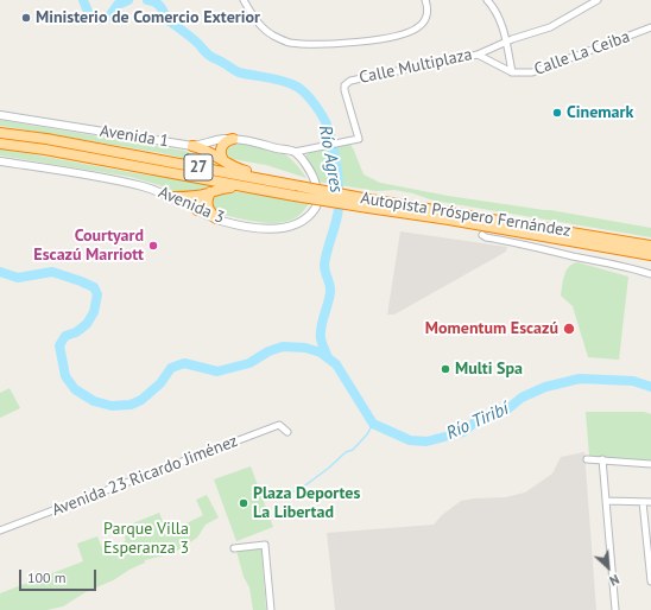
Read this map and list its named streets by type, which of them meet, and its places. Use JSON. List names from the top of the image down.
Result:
{
  "streets": {
    "highway": ["27", "Autopista Próspero Fernández"],
    "street": [
      "Calle La Ceiba",
      "Calle Multiplaza",
      "Avenida 1",
      "Avenida 3",
      "Avenida 23 Ricardo Jiménez"
    ]
  },
  "crossings": [
    ["Calle La Ceiba", "Calle Multiplaza"],
    ["Calle Multiplaza", "Avenida 1"],
    ["Calle Multiplaza", "Avenida 3"],
    ["Avenida 1", "Avenida 3"]
  ],
  "water": ["Río Agres", "Río Tiribí"],
  "parks": ["Parque Villa Esperanza 3"],
  "places": [
    "Ministerio de Comercio Exterior",
    "Cinemark",
    "Courtyard Escazú Marriott",
    "Momentum Escazú",
    "Multi Spa",
    "Plaza Deportes La Libertad"
  ],
  "scale_bar": "100 m",
  "north": "bottom right"
}
